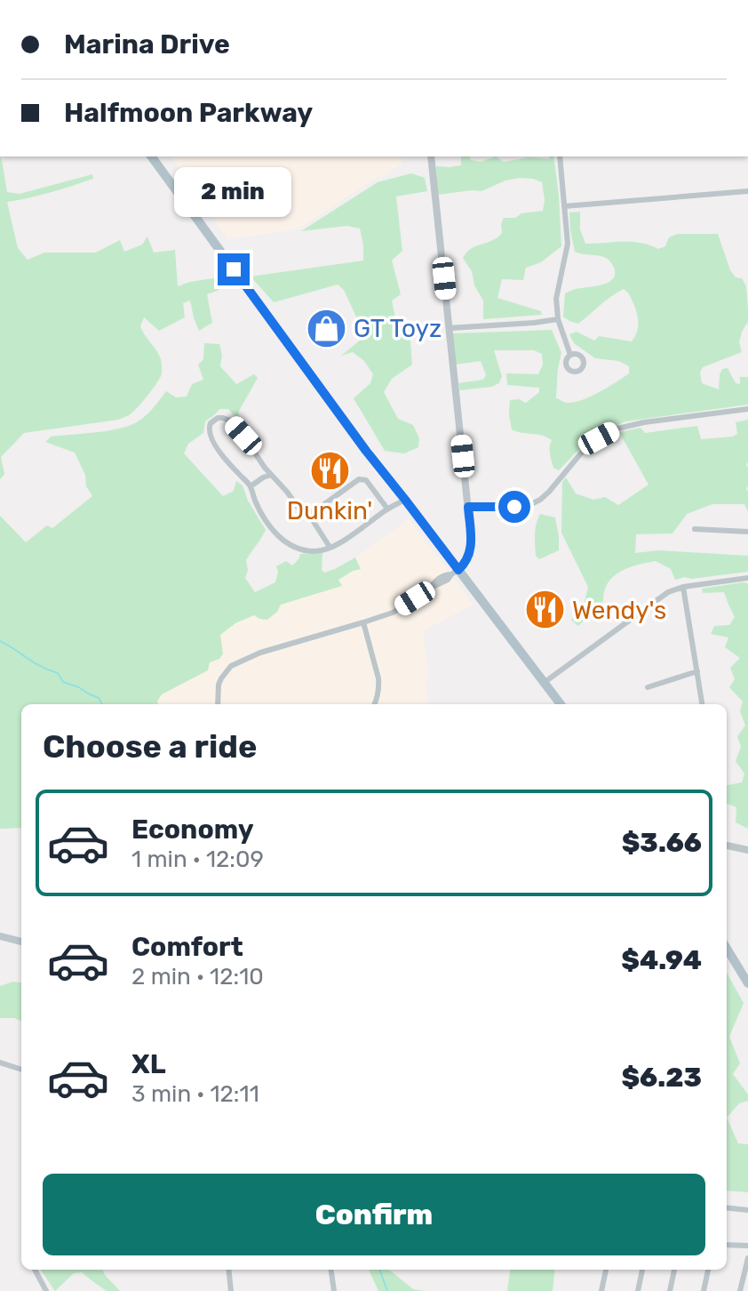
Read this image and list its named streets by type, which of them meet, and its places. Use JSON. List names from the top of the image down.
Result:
{
  "places": {
    "shop": ["GT Toyz"],
    "restaurant": ["Dunkin'", "Wendy's"]
  },
  "page": {
    "banner": ["Marina Drive", "Halfmoon Parkway"],
    "bubble": "2 min",
    "heading": "Choose a ride",
    "list": [
      {
        "name": "Economy",
        "note": "1 min · 12:09",
        "value": "$3.66"
      },
      {
        "name": "Comfort",
        "note": "2 min · 12:10",
        "value": "$4.94"
      },
      {
        "name": "XL",
        "note": "3 min · 12:11",
        "value": "$6.23"
      }
    ],
    "buttons": "Confirm"
  }
}
